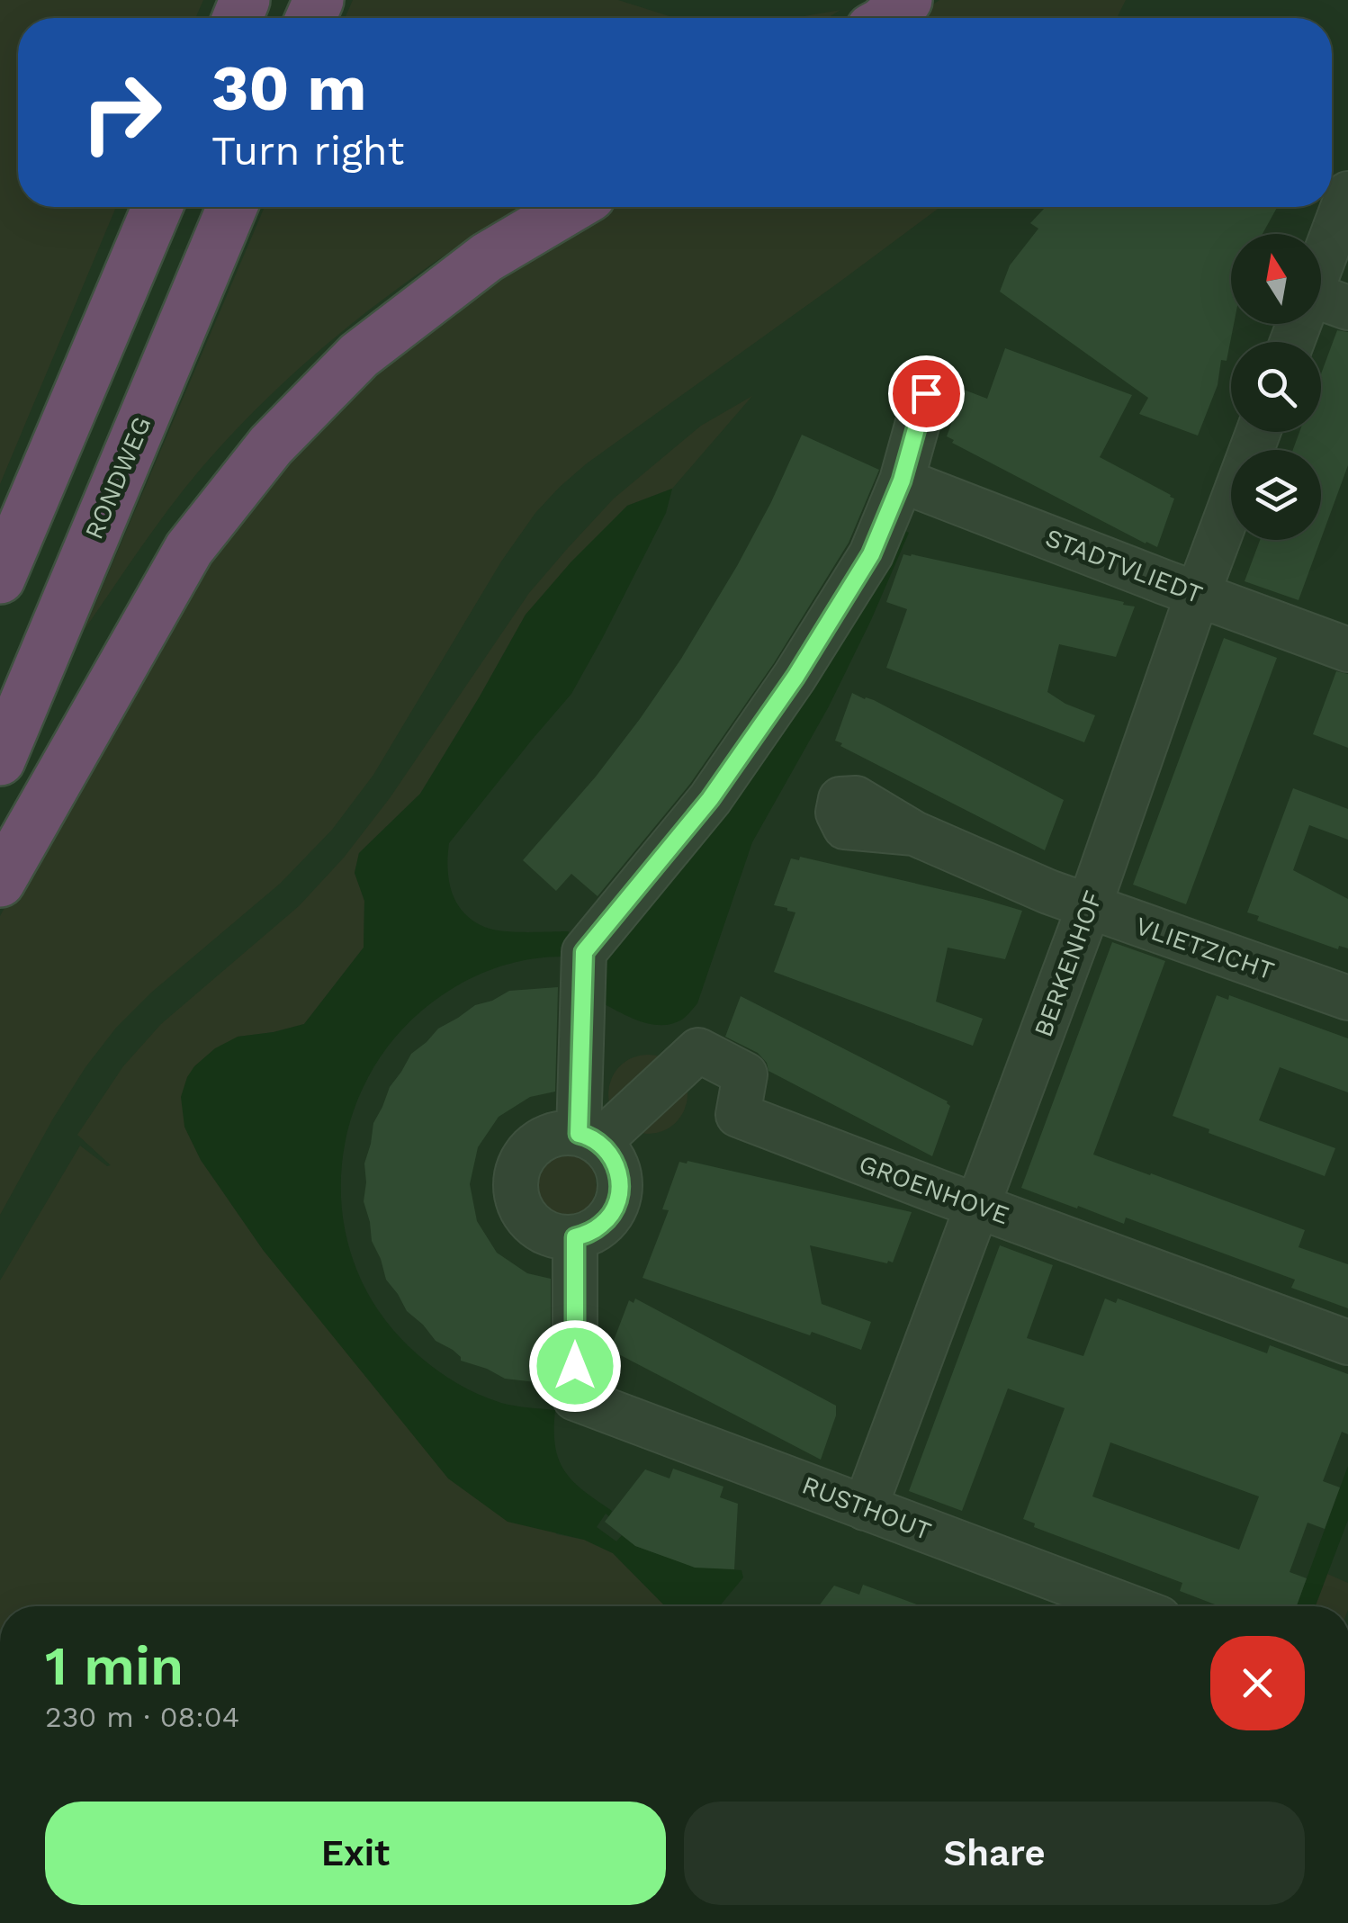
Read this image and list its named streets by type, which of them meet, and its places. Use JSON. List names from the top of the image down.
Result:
{
  "streets": {
    "highway": ["RONDWEG"],
    "street": [
      "STADTVLIEDT",
      "VLIETZICHT",
      "BERKENHOF",
      "GROENHOVE",
      "RUSTHOUT"
    ]
  },
  "crossings": [
    ["STADTVLIEDT", "BERKENHOF"],
    ["VLIETZICHT", "BERKENHOF"],
    ["BERKENHOF", "GROENHOVE"],
    ["BERKENHOF", "RUSTHOUT"],
    ["GROENHOVE", "RUSTHOUT"]
  ],
  "north": "top",
  "page": {
    "turn": ["30 m", "Turn right"],
    "heading": ["1 min", "230 m · 08:04"],
    "buttons": ["Exit", "Share"]
  }
}
